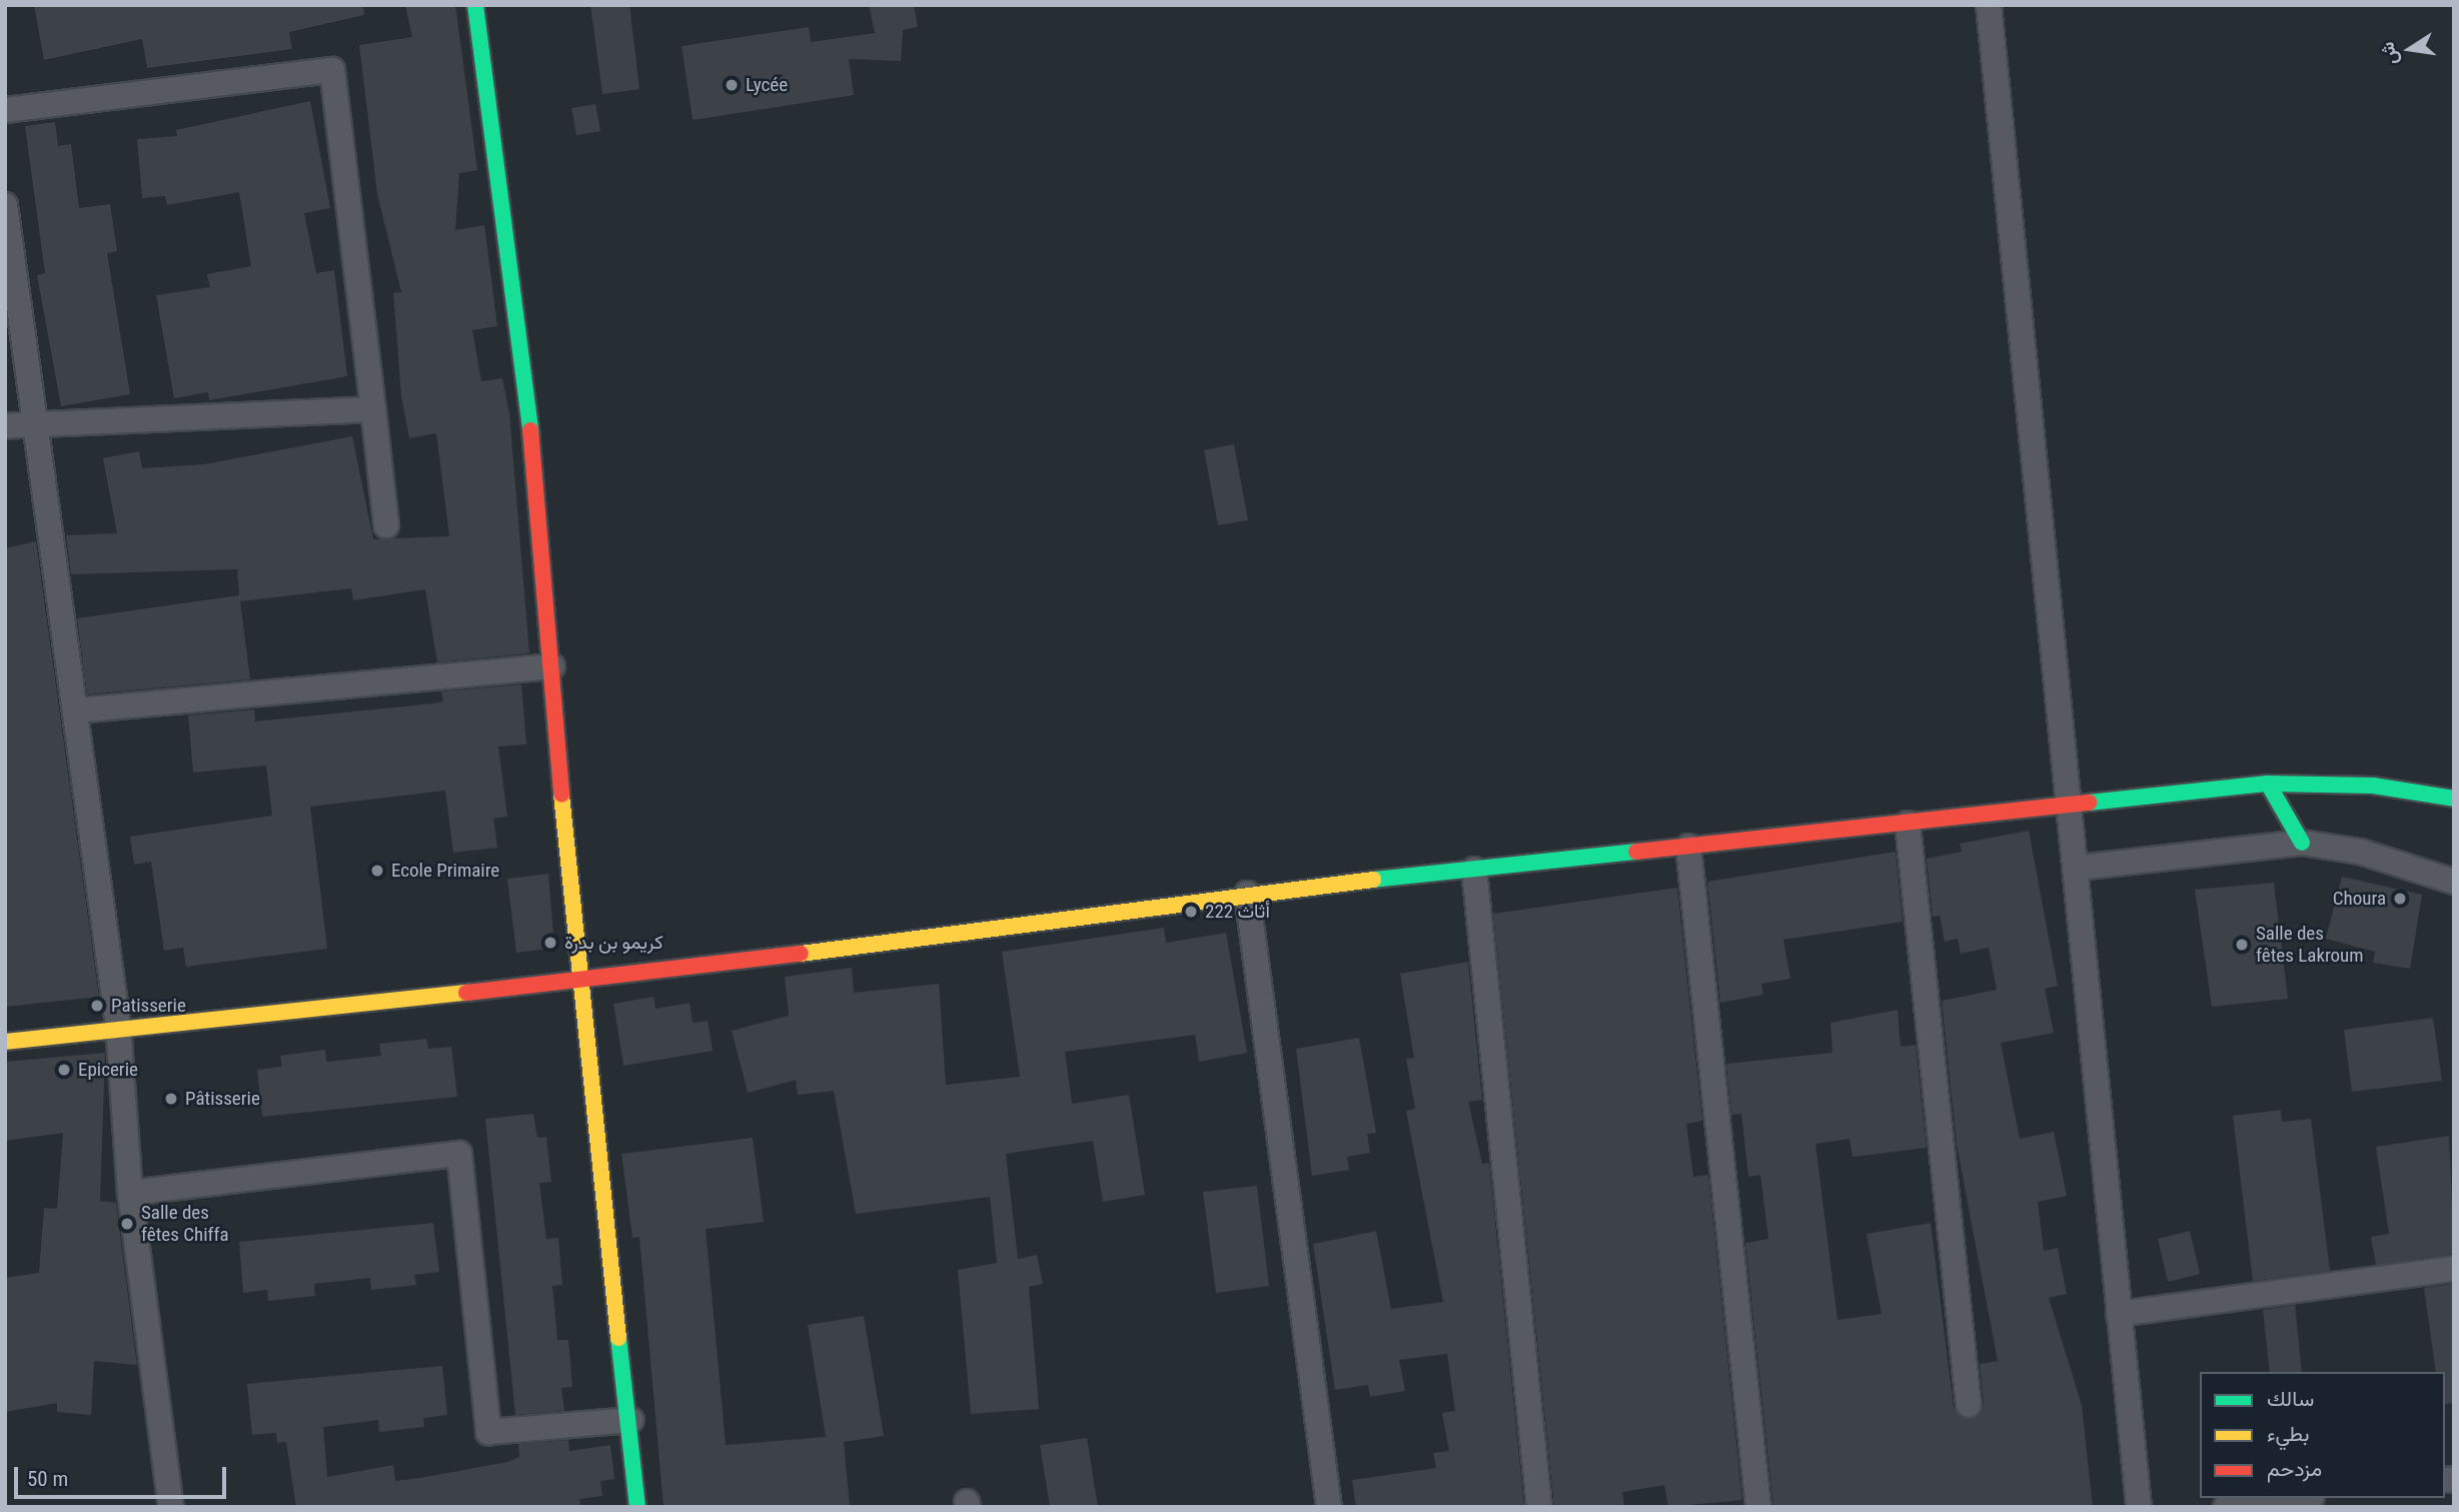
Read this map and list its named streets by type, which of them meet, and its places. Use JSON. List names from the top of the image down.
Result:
{
  "places": [
    "Lycée",
    "Ecole Primaire",
    "Choura",
    "أثاث 222",
    "كريمو بن بدرة",
    "Salle des fêtes Lakroum",
    "Patisserie",
    "Epicerie",
    "Pâtisserie",
    "Salle des fêtes Chiffa"
  ],
  "legend": ["سالك", "بطيء", "مزدحم"],
  "scale_bar": "50 m",
  "north": "left"
}
